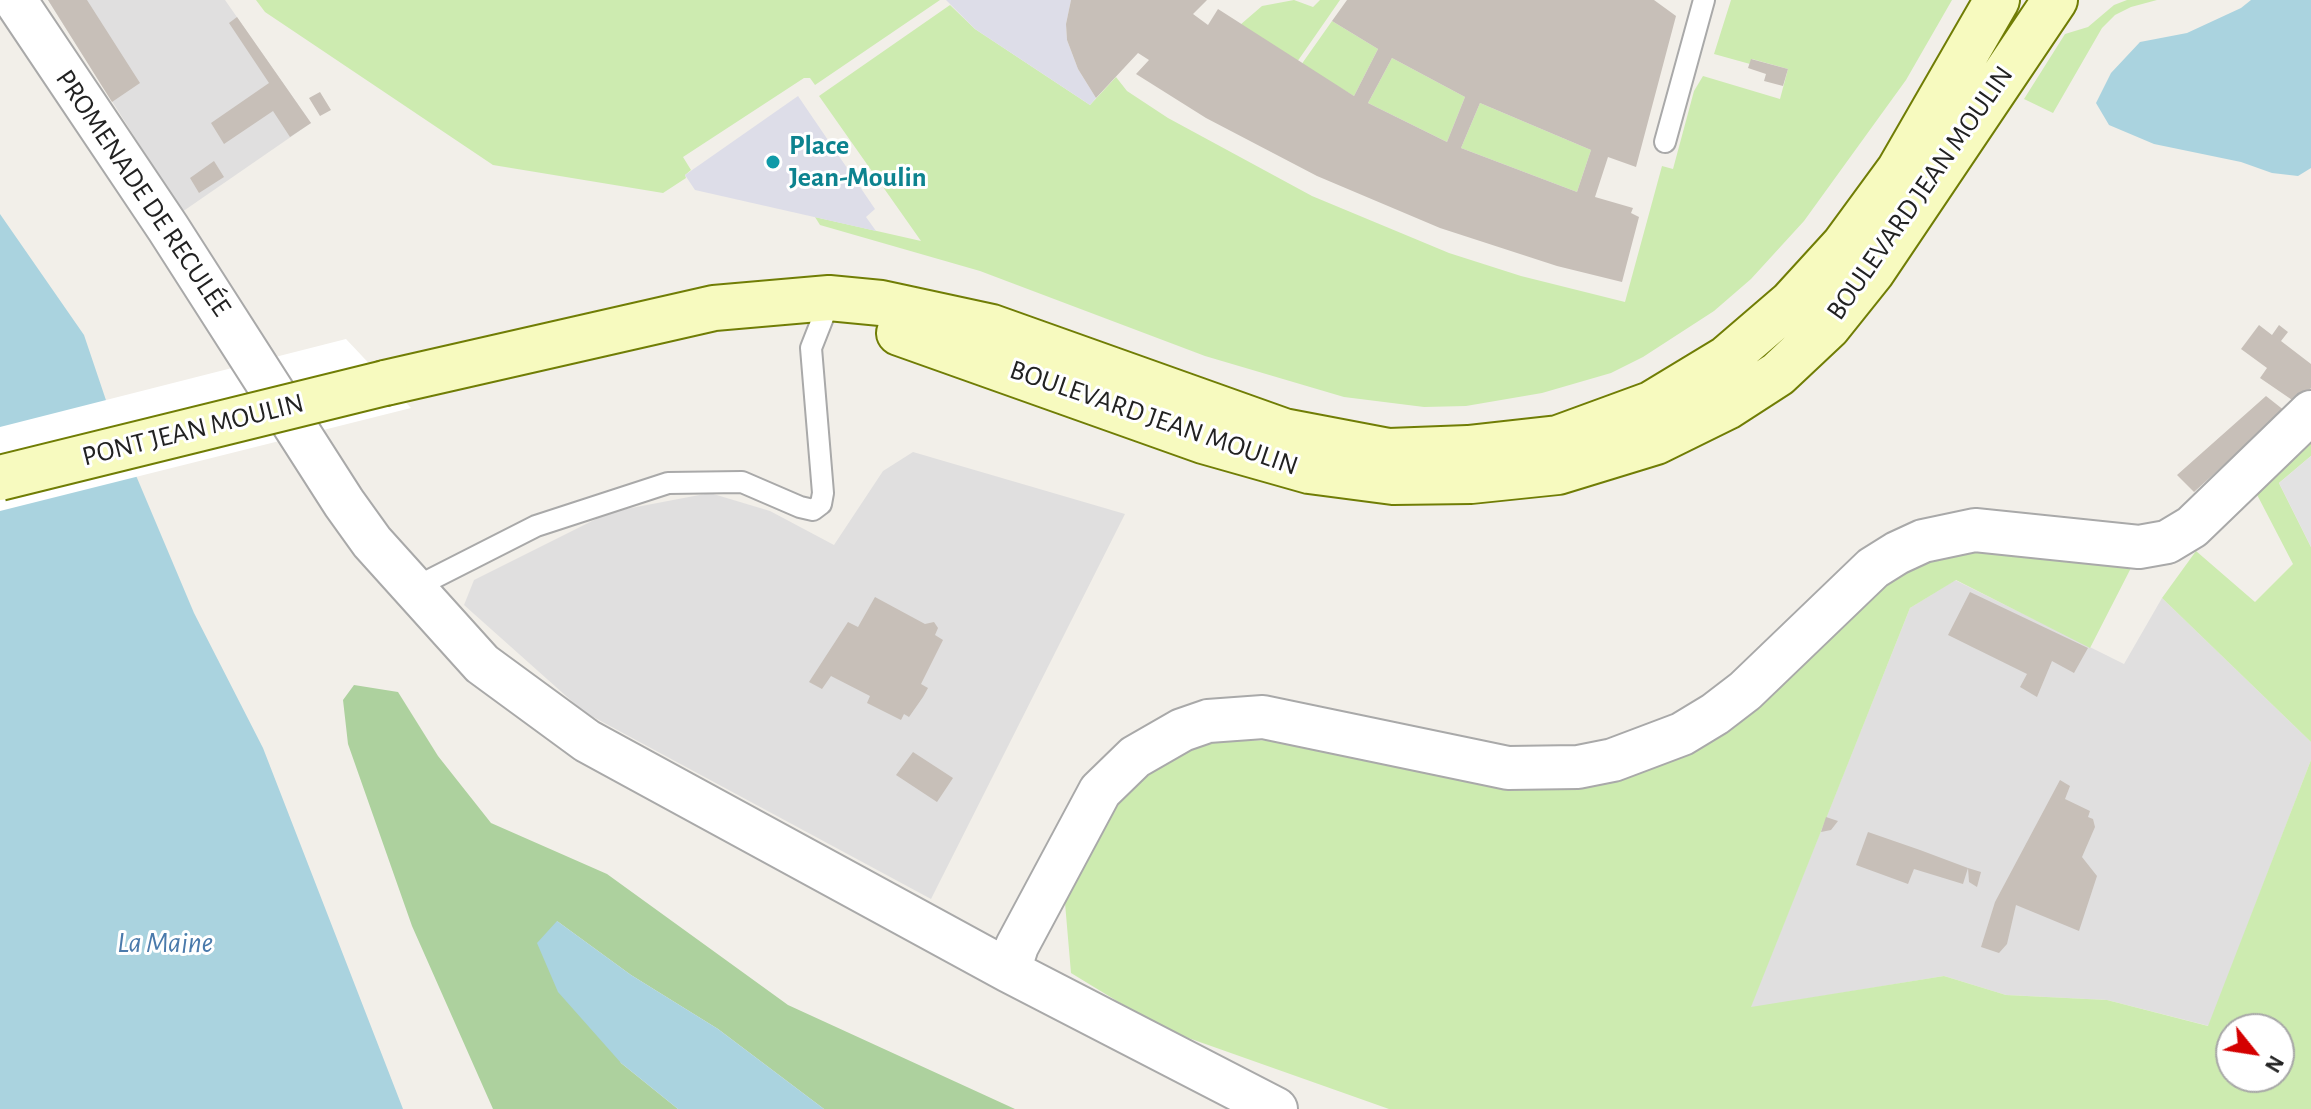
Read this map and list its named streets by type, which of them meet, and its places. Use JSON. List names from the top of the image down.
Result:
{
  "streets": {
    "main road": ["BOULEVARD JEAN MOULIN", "PONT JEAN MOULIN"],
    "street": ["PROMENADE DE RECULÉE"]
  },
  "crossings": [
    ["BOULEVARD JEAN MOULIN", "PONT JEAN MOULIN"]
  ],
  "water": ["La Maine"],
  "places": ["Place Jean-Moulin"],
  "north": "bottom right"
}
